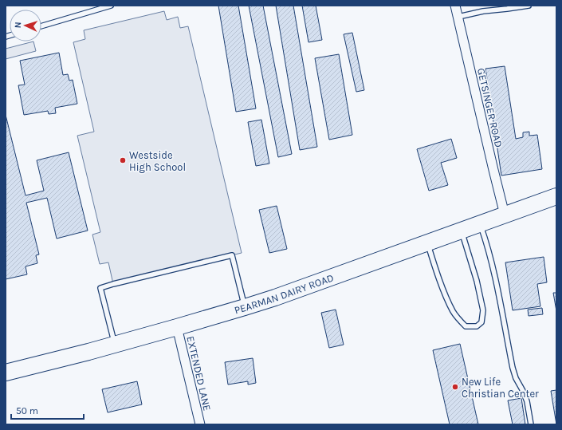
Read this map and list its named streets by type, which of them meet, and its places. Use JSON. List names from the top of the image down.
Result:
{
  "streets": {
    "highway": ["PEARMAN DAIRY ROAD"],
    "street": ["GETSINGER ROAD", "EXTENDED LANE"]
  },
  "crossings": [
    ["GETSINGER ROAD", "PEARMAN DAIRY ROAD"],
    ["PEARMAN DAIRY ROAD", "EXTENDED LANE"]
  ],
  "places": ["Westside High School", "New Life Christian Center"],
  "scale_bar": "50 m",
  "north": "left"
}
